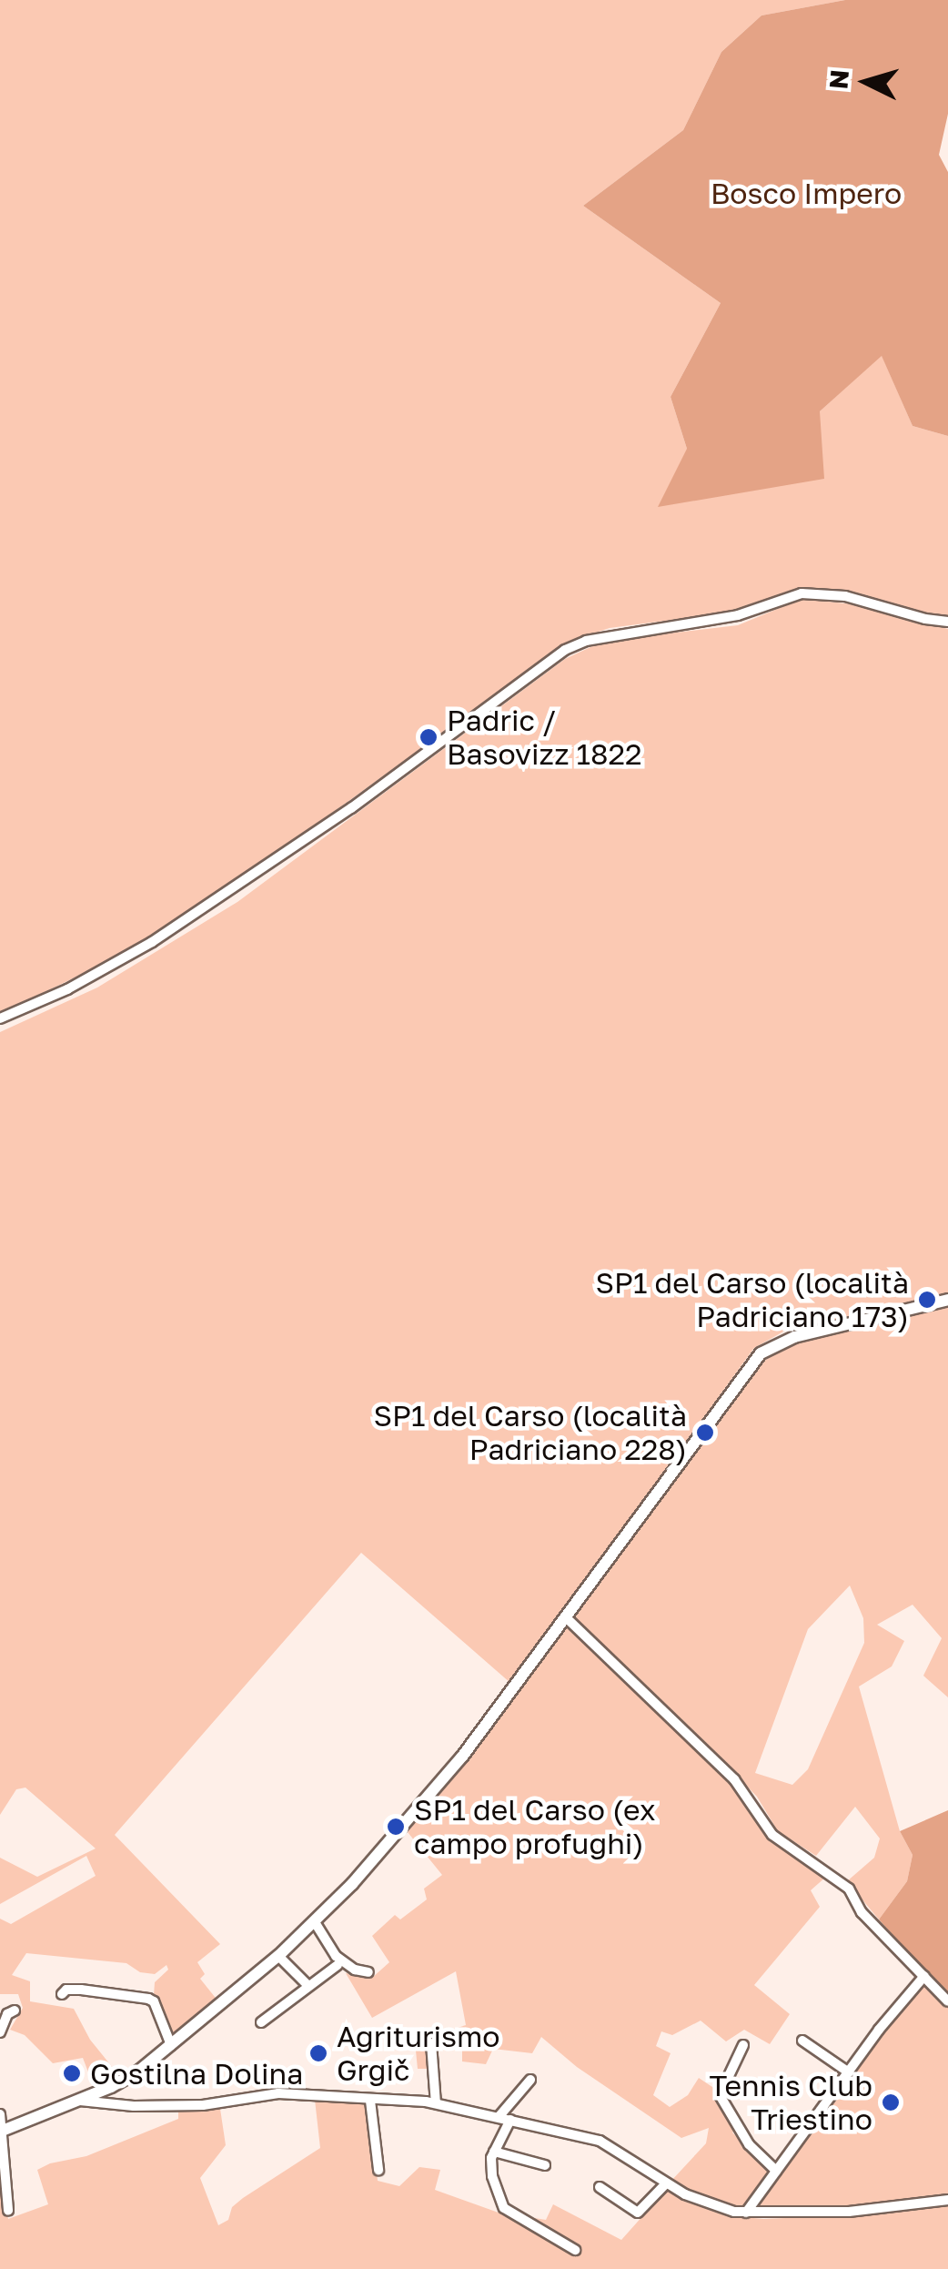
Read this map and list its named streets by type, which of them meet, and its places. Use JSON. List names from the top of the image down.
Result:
{
  "parks": ["Bosco Impero"],
  "places": [
    "Padric / Basovizz 1822",
    "SP1 del Carso (località Padriciano 173)",
    "SP1 del Carso (località Padriciano 228)",
    "SP1 del Carso (ex campo profughi)",
    "Agriturismo Grgič",
    "Gostilna Dolina",
    "Tennis Club Triestino"
  ],
  "north": "left"
}
